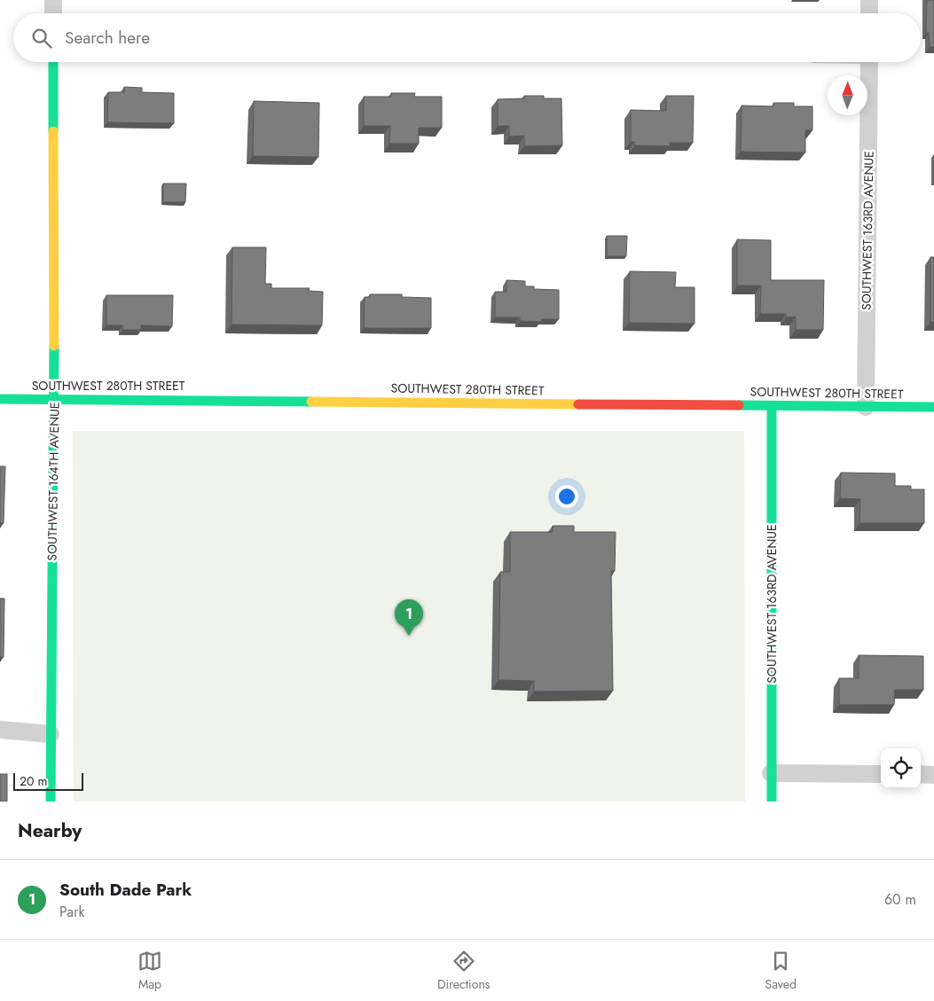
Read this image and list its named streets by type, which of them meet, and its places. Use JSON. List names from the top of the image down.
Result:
{
  "streets": {
    "street": ["SOUTHWEST 163RD AVENUE", "SOUTHWEST 280TH STREET", "SOUTHWEST 164TH AVENUE"]
  },
  "crossings": [
    ["SOUTHWEST 163RD AVENUE", "SOUTHWEST 280TH STREET"],
    ["SOUTHWEST 280TH STREET", "SOUTHWEST 164TH AVENUE"]
  ],
  "scale_bar": "20 m",
  "north": "top",
  "page": {
    "search": "Search here",
    "pins": "1",
    "scale": "20 m",
    "heading": "Nearby",
    "list": [
      {
        "mark": "1",
        "name": "South Dade Park",
        "note": "Park",
        "value": "60 m"
      }
    ],
    "nav": ["Map", "Directions", "Saved"]
  }
}
